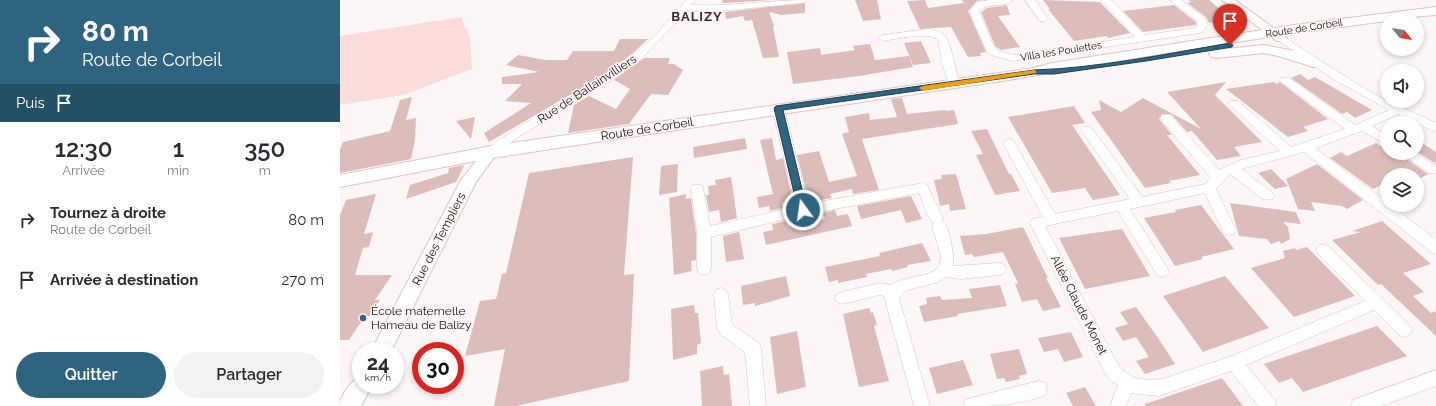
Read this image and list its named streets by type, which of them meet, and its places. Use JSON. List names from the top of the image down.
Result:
{
  "streets": {
    "main road": ["Route de Corbeil"],
    "street": [
      "Villa les Poulettes",
      "Rue de Ballainvilliers",
      "Rue des Templiers",
      "Allée Claude Monet"
    ]
  },
  "crossings": [
    ["Route de Corbeil", "Rue de Ballainvilliers"],
    ["Route de Corbeil", "Rue des Templiers"],
    ["Rue de Ballainvilliers", "Rue des Templiers"]
  ],
  "districts": ["BALIZY"],
  "places": ["École maternelle Hameau de Balizy"],
  "north": "bottom right",
  "page": {
    "turn": ["80 m", "Route de Corbeil"],
    "then": "Puis",
    "eta": [
      "12:30",
      "Arrivée",
      "1",
      "min",
      "350",
      "m"
    ],
    "list": [
      {
        "name": "Tournez à droite",
        "note": "Route de Corbeil",
        "value": "80 m"
      },
      {
        "name": "Arrivée à destination",
        "value": "270 m"
      }
    ],
    "speed": "24 km/h",
    "limit": "30",
    "buttons": ["Quitter", "Partager"]
  }
}
